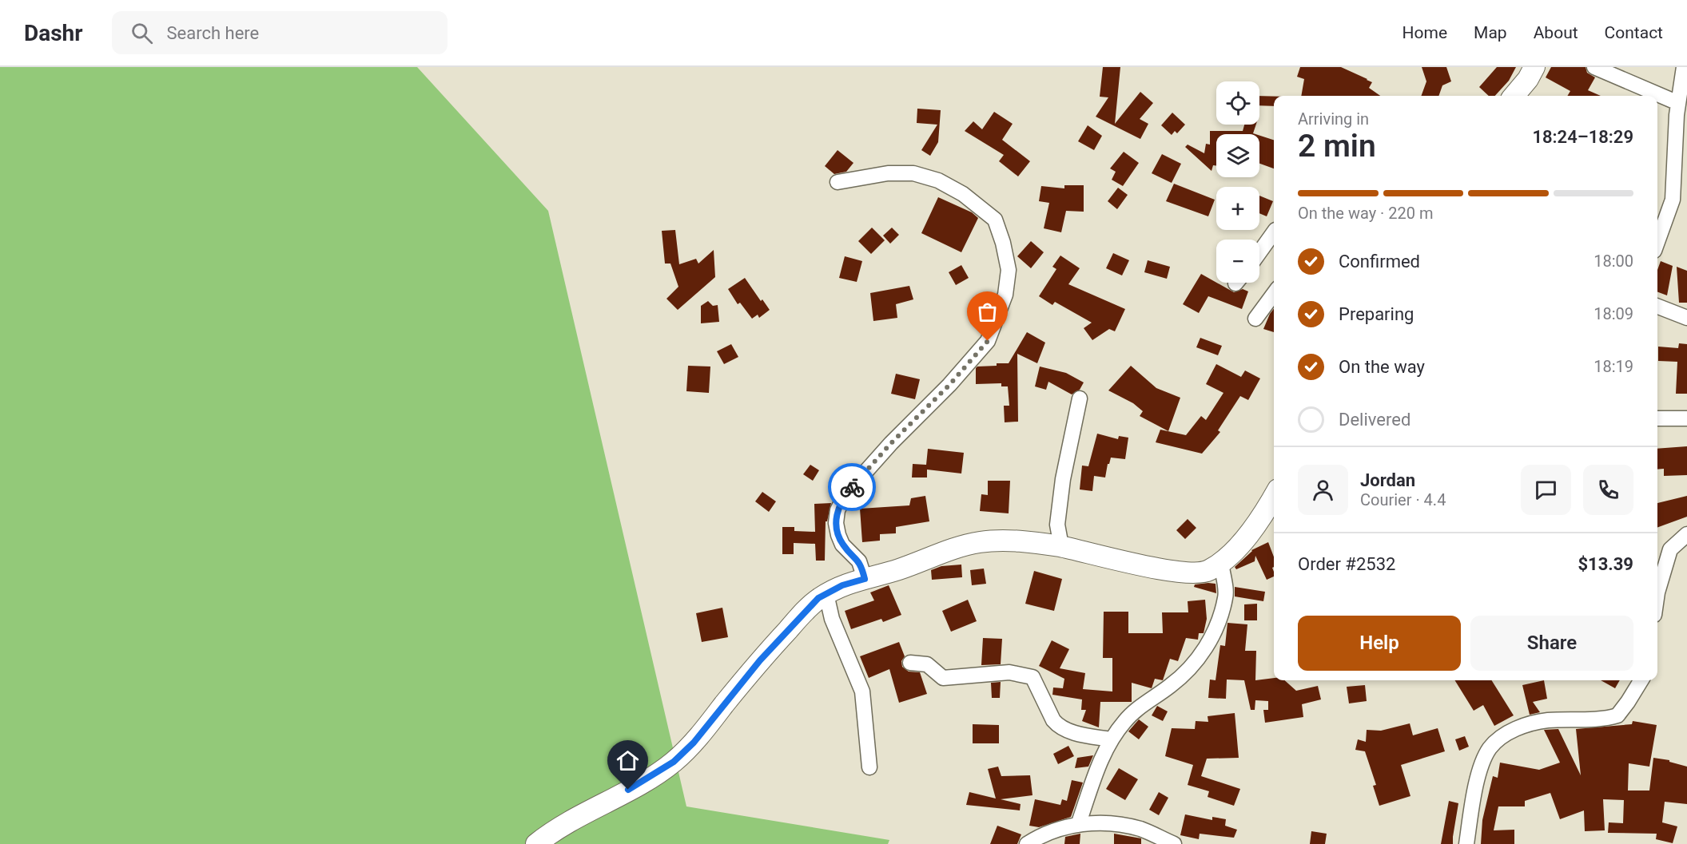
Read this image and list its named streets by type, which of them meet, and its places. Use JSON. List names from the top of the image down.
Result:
{
  "page": {
    "header": "Dashr",
    "search": "Search here",
    "nav": [
      "Home",
      "Map",
      "About",
      "Contact"
    ],
    "map_buttons": ["+", "−"],
    "heading": ["2 min", "Arriving in", "18:24–18:29"],
    "panel": [
      "Jordan",
      "Courier · 4.4",
      "Order #2532",
      "$13.39"
    ],
    "bar": "On the way · 220 m",
    "list": [
      ["Confirmed", "18:00"],
      ["Preparing", "18:09"],
      ["On the way", "18:19"],
      "Delivered"
    ],
    "buttons": ["Help", "Share"]
  }
}
